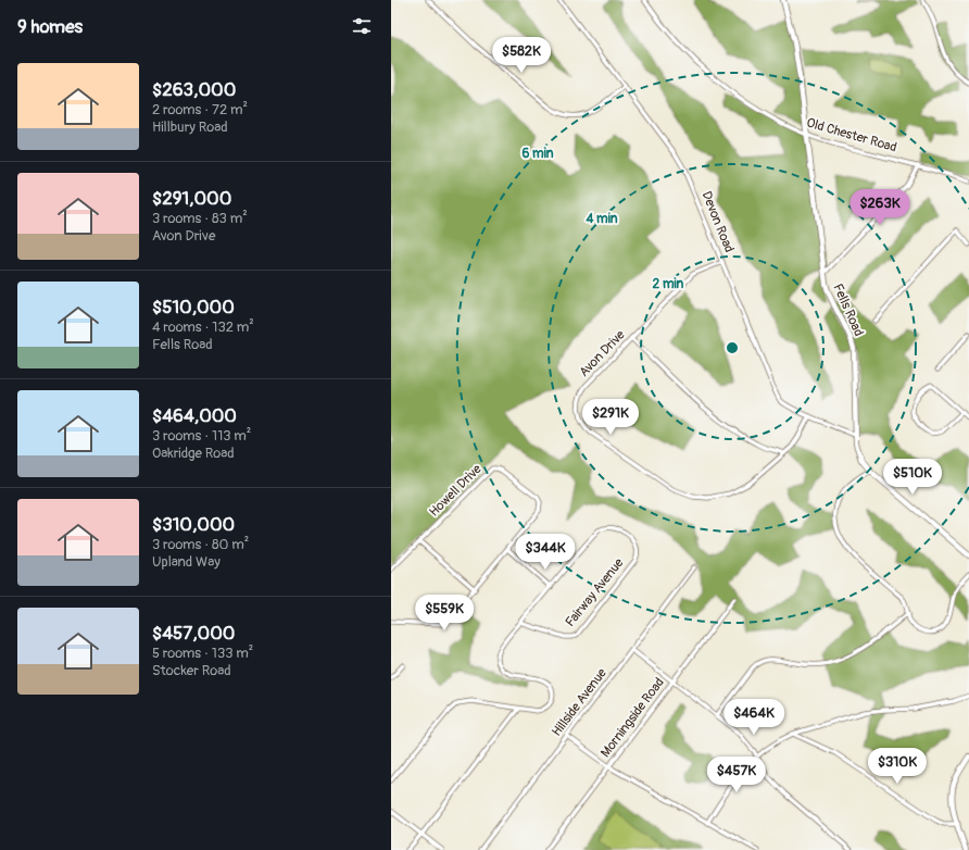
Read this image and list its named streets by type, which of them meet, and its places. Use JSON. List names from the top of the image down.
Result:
{
  "streets": {
    "street": [
      "Old Chester Road",
      "Devon Road",
      "Fells Road",
      "Avon Drive",
      "Howell Drive",
      "Fairway Avenue",
      "Hillside Avenue",
      "Morningside Road"
    ]
  },
  "crossings": [
    ["Old Chester Road", "Fells Road"],
    ["Devon Road", "Fells Road"],
    ["Devon Road", "Avon Drive"]
  ],
  "page": {
    "heading": "9 homes",
    "price": [
      "$582K",
      "$263K",
      "$291K",
      "$510K",
      "$344K",
      "$559K",
      "$464K",
      "$310K",
      "$457K"
    ],
    "list": [
      {
        "name": "$263,000",
        "note": "2 rooms · 72 m² · Hillbury Road"
      },
      {
        "name": "$291,000",
        "note": "3 rooms · 83 m² · Avon Drive"
      },
      {
        "name": "$510,000",
        "note": "4 rooms · 132 m² · Fells Road"
      },
      {
        "name": "$464,000",
        "note": "3 rooms · 113 m² · Oakridge Road"
      },
      {
        "name": "$310,000",
        "note": "3 rooms · 80 m² · Upland Way"
      },
      {
        "name": "$457,000",
        "note": "5 rooms · 133 m² · Stocker Road"
      }
    ]
  },
  "rings": ["6 min", "4 min", "2 min"]
}
